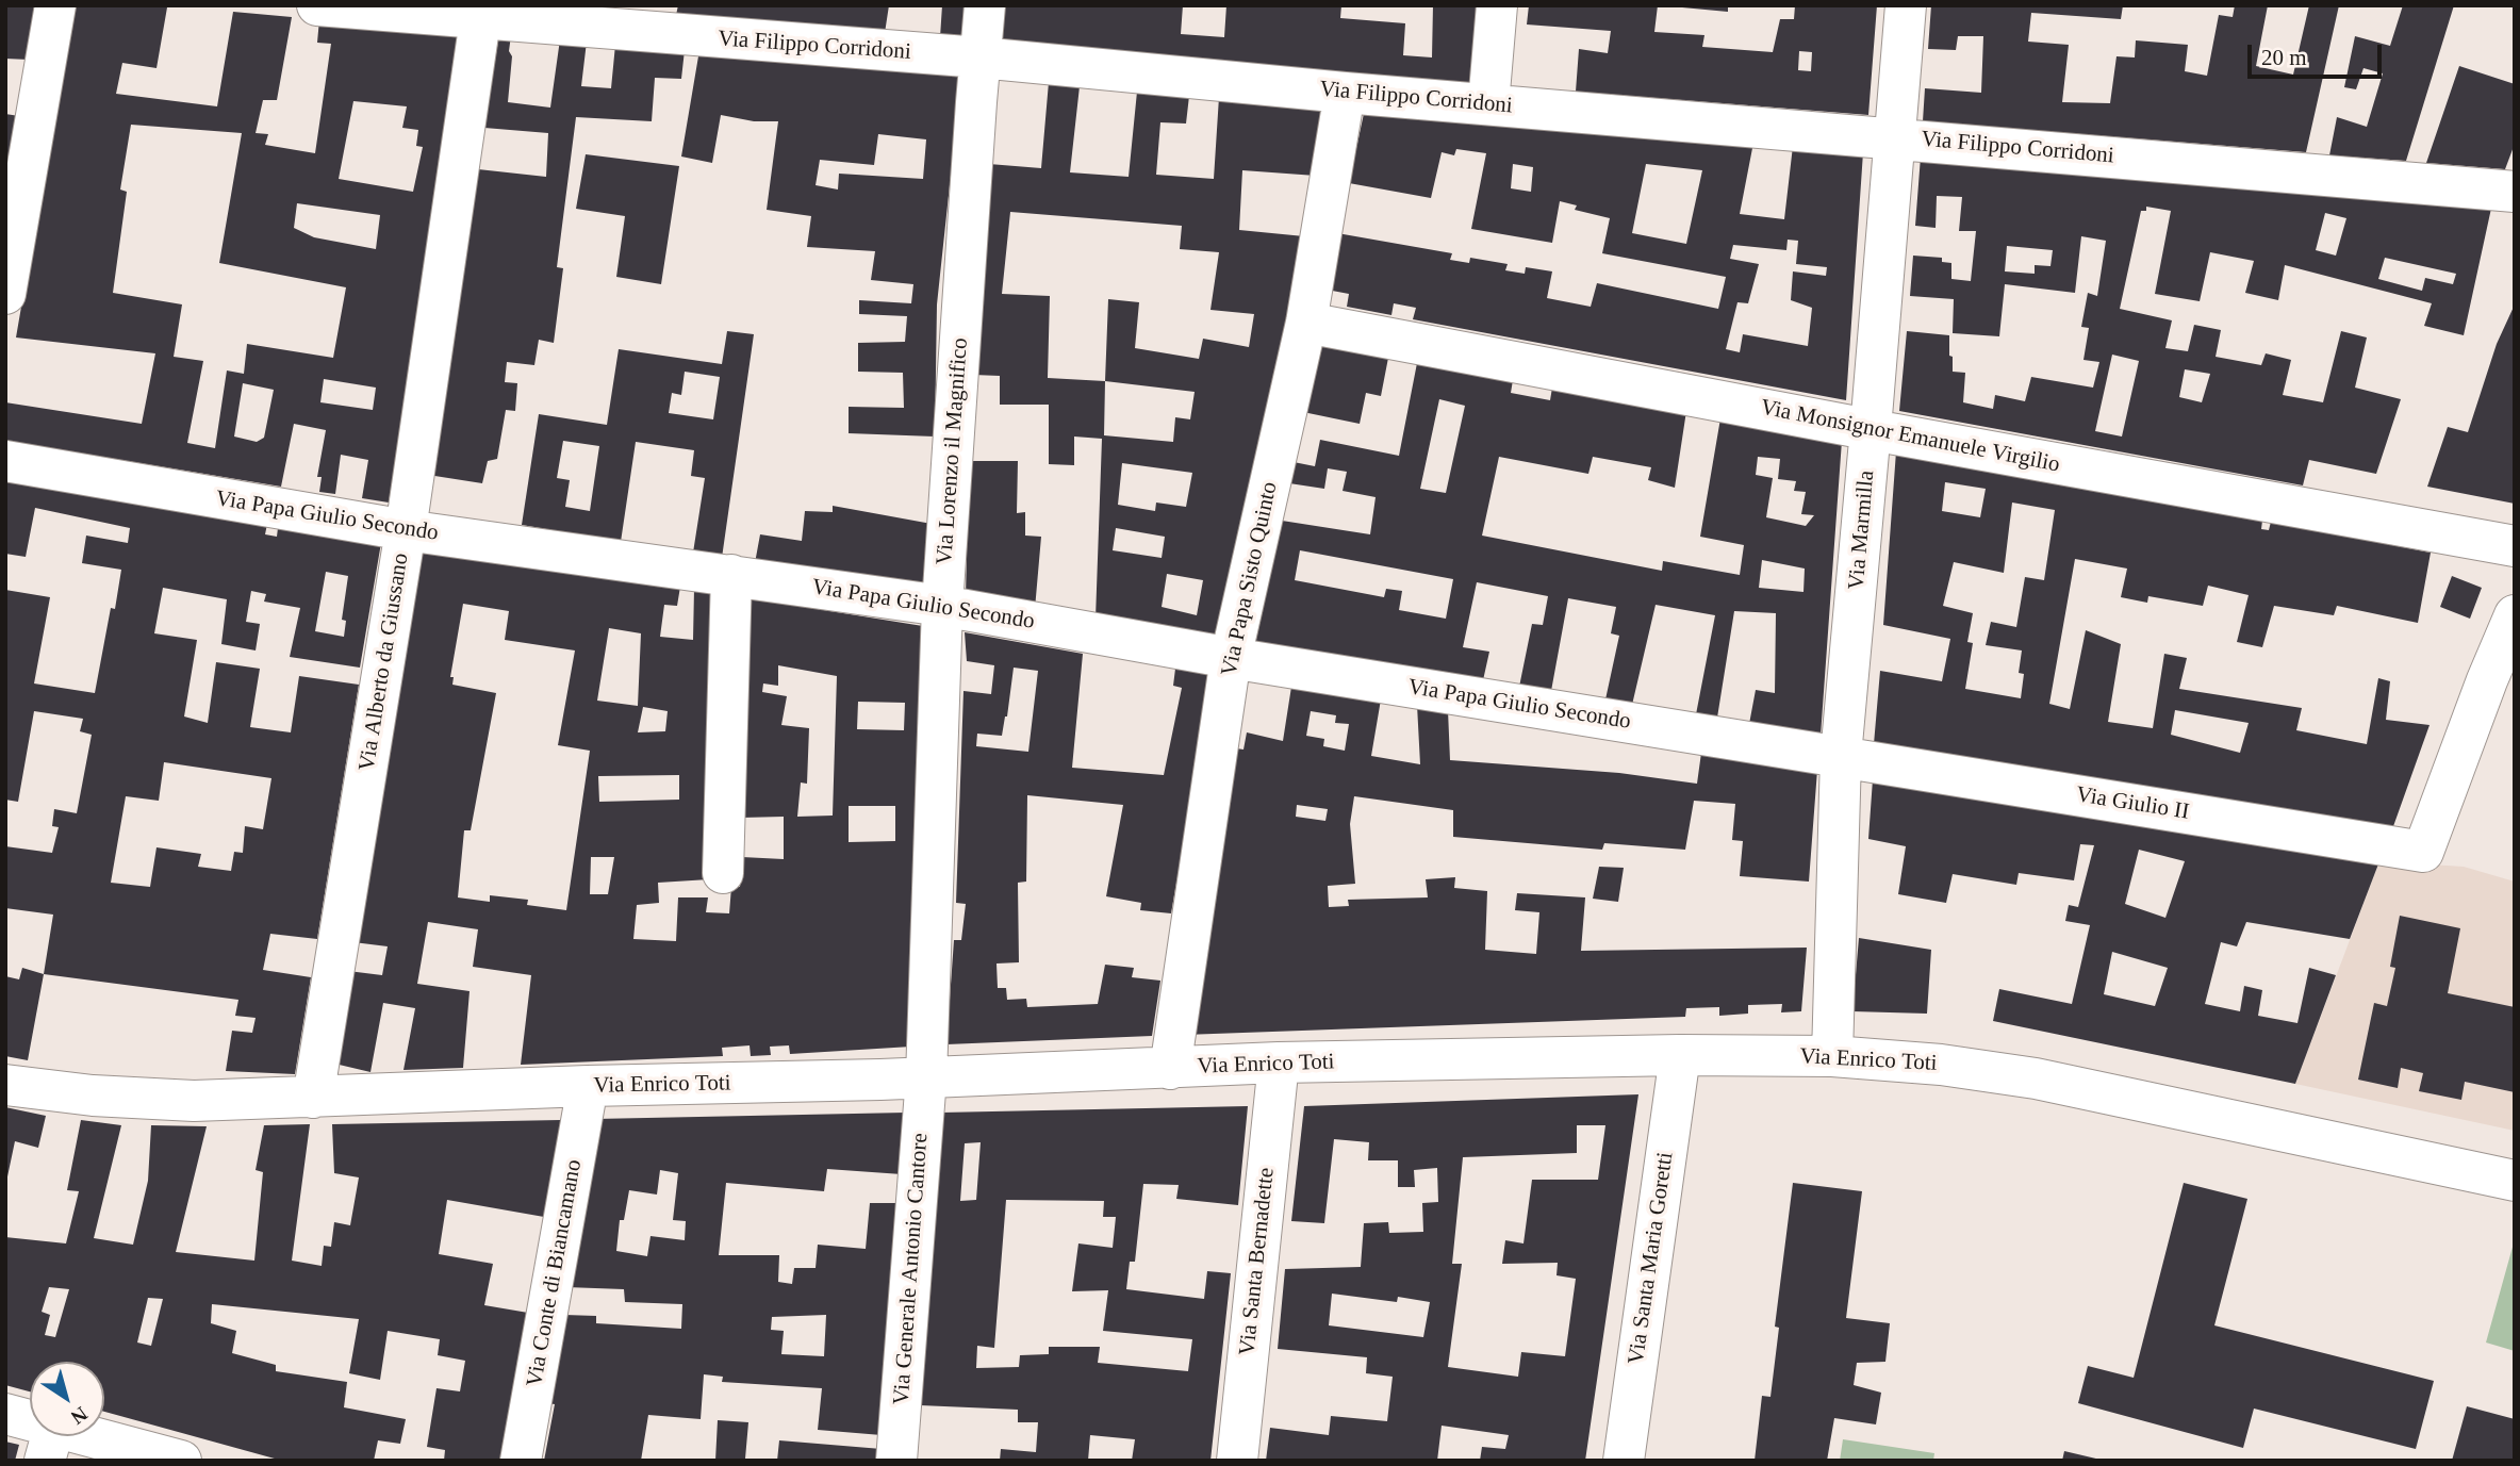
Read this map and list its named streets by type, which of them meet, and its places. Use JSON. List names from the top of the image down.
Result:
{
  "streets": {
    "street": [
      "Via Filippo Corridoni",
      "Via Monsignor Emanuele Virgilio",
      "Via Lorenzo il Magnifico",
      "Via Papa Giulio Secondo",
      "Via Marmilla",
      "Via Papa Sisto Quinto",
      "Via Alberto da Giussano",
      "Via Giulio II",
      "Via Enrico Toti",
      "Via Santa Maria Goretti",
      "Via Santa Bernadette",
      "Via Generale Antonio Cantore",
      "Via Conte di Biancamano"
    ]
  },
  "crossings": [
    ["Via Filippo Corridoni", "Via Lorenzo il Magnifico"],
    ["Via Filippo Corridoni", "Via Marmilla"],
    ["Via Filippo Corridoni", "Via Papa Sisto Quinto"],
    ["Via Filippo Corridoni", "Via Alberto da Giussano"],
    ["Via Monsignor Emanuele Virgilio", "Via Marmilla"],
    ["Via Monsignor Emanuele Virgilio", "Via Papa Sisto Quinto"],
    ["Via Lorenzo il Magnifico", "Via Papa Giulio Secondo"],
    ["Via Lorenzo il Magnifico", "Via Enrico Toti"],
    ["Via Lorenzo il Magnifico", "Via Generale Antonio Cantore"],
    ["Via Papa Giulio Secondo", "Via Marmilla"],
    ["Via Papa Giulio Secondo", "Via Papa Sisto Quinto"],
    ["Via Papa Giulio Secondo", "Via Alberto da Giussano"],
    ["Via Papa Giulio Secondo", "Via Giulio II"],
    ["Via Marmilla", "Via Giulio II"],
    ["Via Marmilla", "Via Enrico Toti"],
    ["Via Papa Sisto Quinto", "Via Enrico Toti"],
    ["Via Alberto da Giussano", "Via Enrico Toti"],
    ["Via Enrico Toti", "Via Santa Maria Goretti"],
    ["Via Enrico Toti", "Via Santa Bernadette"],
    ["Via Enrico Toti", "Via Generale Antonio Cantore"],
    ["Via Enrico Toti", "Via Conte di Biancamano"]
  ],
  "scale_bar": "20 m",
  "north": "bottom right"
}
